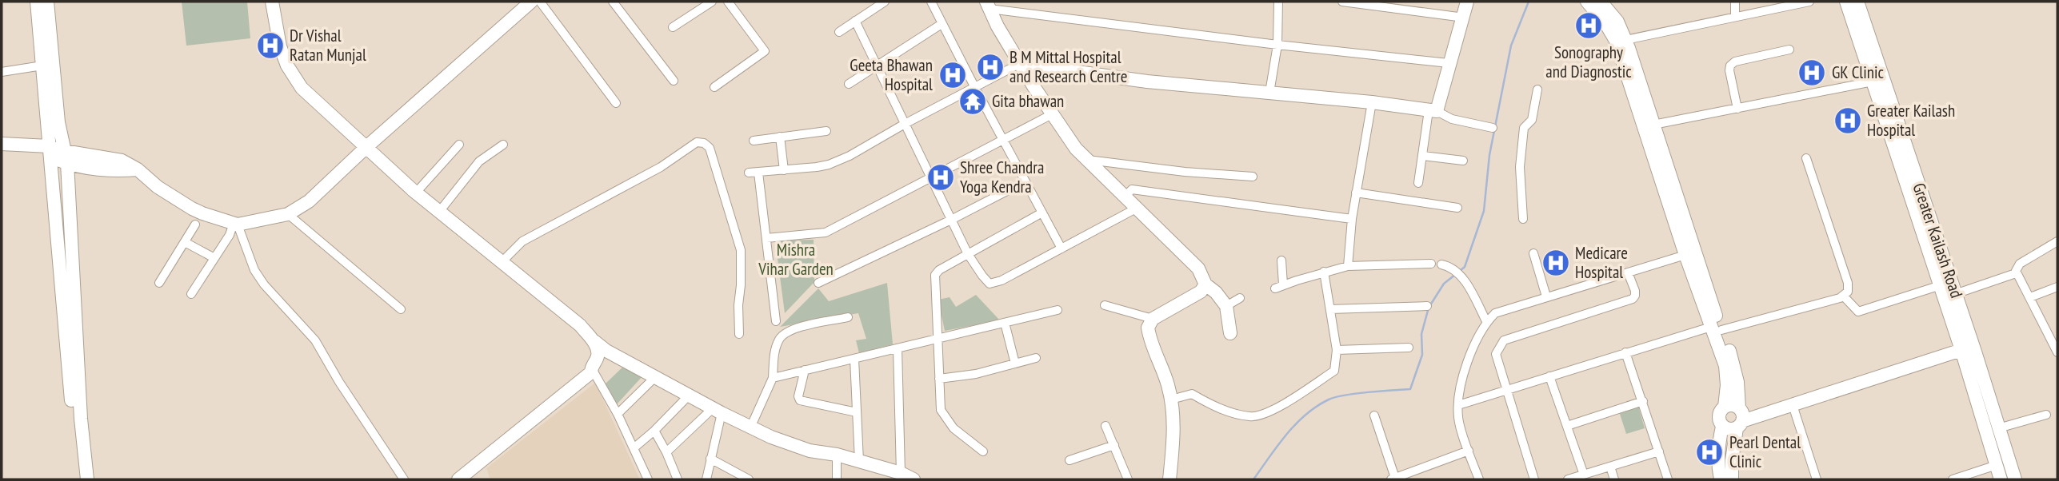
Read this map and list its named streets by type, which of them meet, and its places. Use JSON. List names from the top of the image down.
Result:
{
  "streets": {
    "street": ["Greater Kailash Road"]
  },
  "parks": ["Mishra Vihar Garden"],
  "places": {
    "hospital": [
      "Sonography and Diagnostic",
      "Dr Vishal Ratan Munjal",
      "B M Mittal Hospital and Research Centre",
      "GK Clinic",
      "Geeta Bhawan Hospital",
      "Greater Kailash Hospital",
      "Shree Chandra Yoga Kendra",
      "Medicare Hospital",
      "Pearl Dental Clinic"
    ],
    "temple": ["Gita bhawan"]
  }
}
